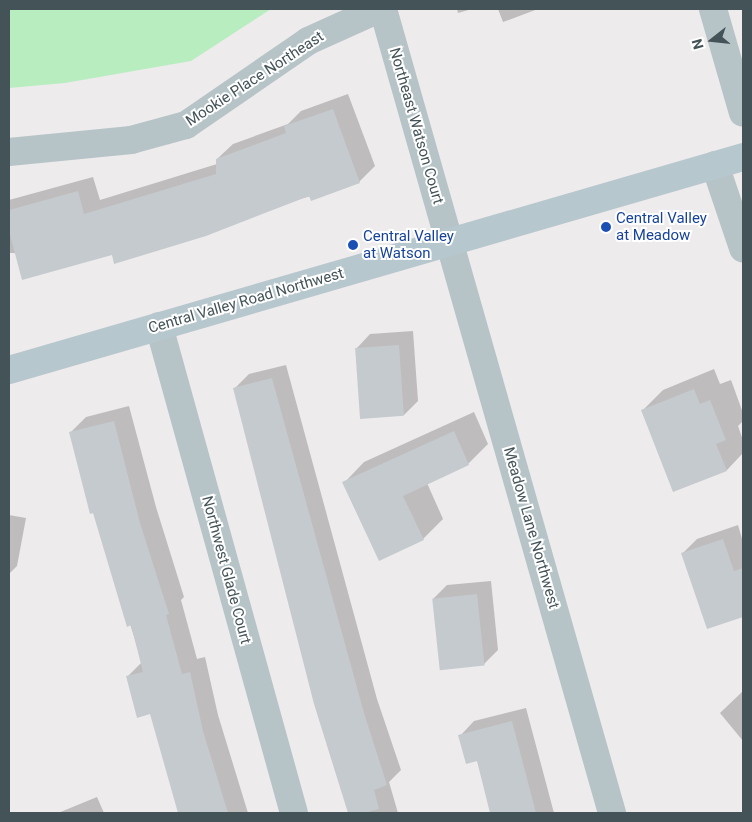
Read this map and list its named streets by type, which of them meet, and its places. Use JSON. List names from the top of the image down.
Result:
{
  "streets": {
    "main road": ["Central Valley Road Northwest"],
    "street": [
      "Mookie Place Northeast",
      "Northeast Watson Court",
      "Meadow Lane Northwest",
      "Northwest Glade Court"
    ]
  },
  "crossings": [
    ["Northeast Watson Court", "Central Valley Road Northwest"],
    ["Northeast Watson Court", "Meadow Lane Northwest"],
    ["Central Valley Road Northwest", "Meadow Lane Northwest"],
    ["Central Valley Road Northwest", "Northwest Glade Court"]
  ],
  "places": ["Central Valley at Meadow", "Central Valley at Watson"],
  "north": "left"
}
